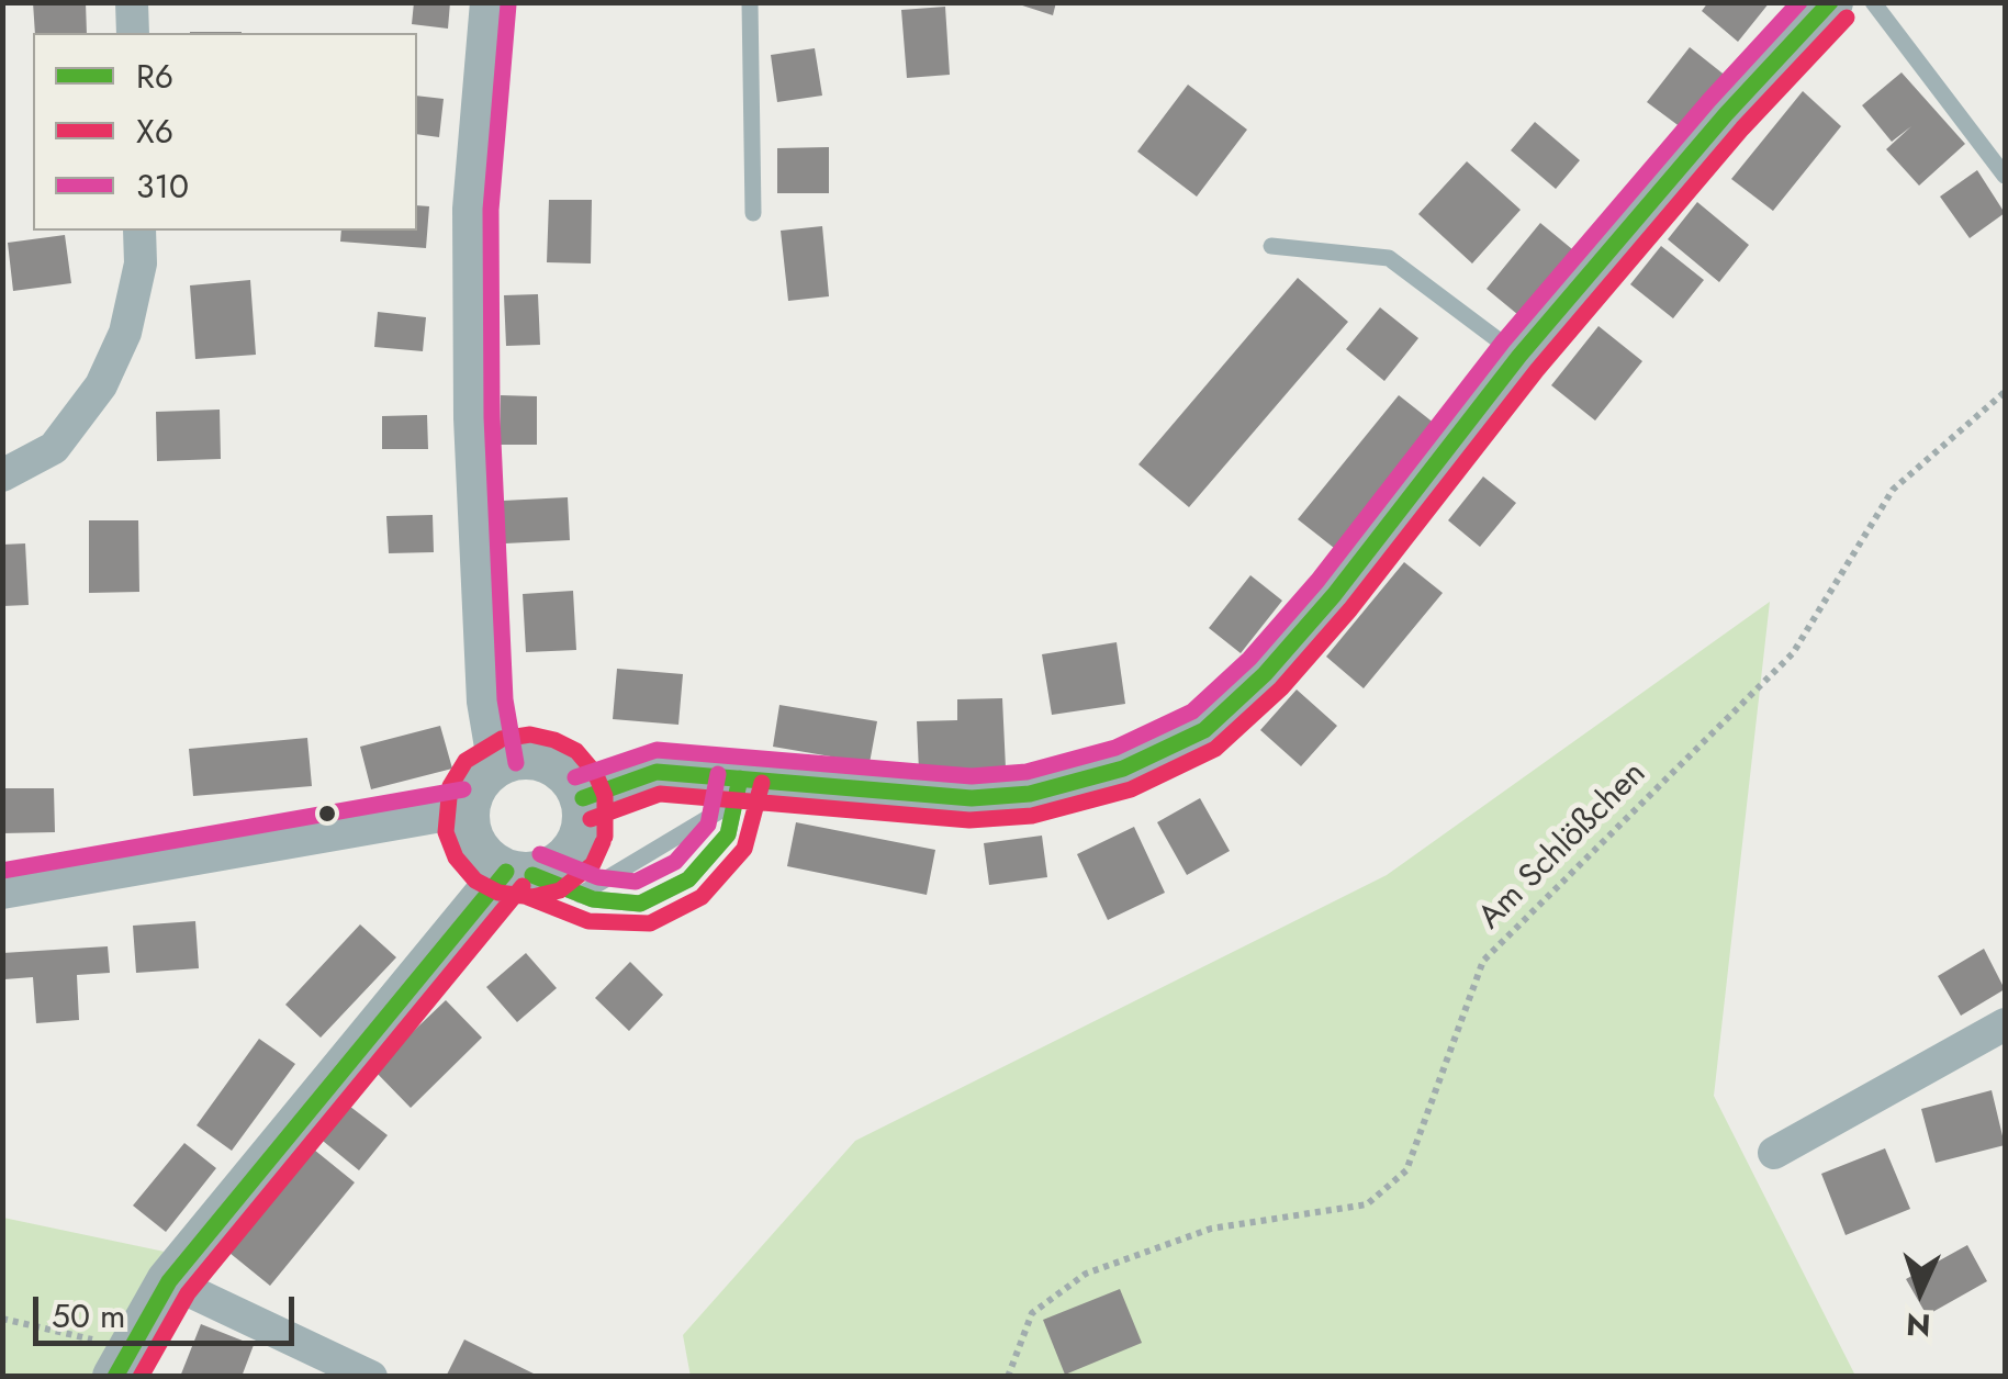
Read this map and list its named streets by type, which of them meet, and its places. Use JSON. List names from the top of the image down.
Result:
{
  "streets": {
    "path": ["Am Schlößchen"]
  },
  "lines": ["transit line R6", "transit line 310", "transit line X6"],
  "legend": ["R6", "X6", "310"],
  "scale_bar": "50 m",
  "north": "bottom"
}
